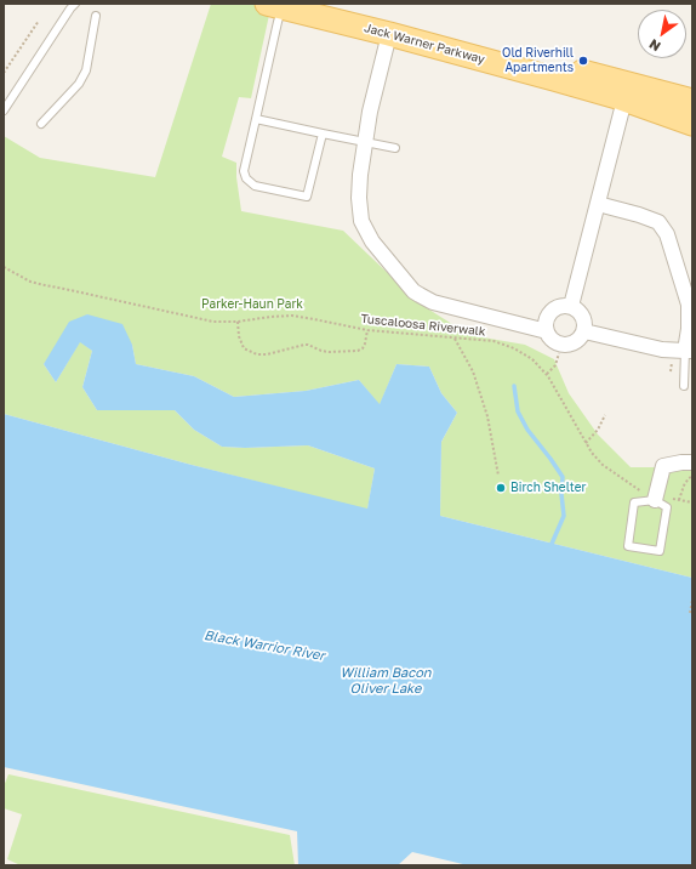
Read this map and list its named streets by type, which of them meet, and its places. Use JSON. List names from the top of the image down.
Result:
{
  "streets": {
    "main road": ["Jack Warner Parkway"],
    "path": ["Tuscaloosa Riverwalk"]
  },
  "water": ["Black Warrior River", "William Bacon Oliver Lake"],
  "parks": ["Parker-Haun Park"],
  "places": ["Old Riverhill Apartments", "Birch Shelter"],
  "north": "bottom left"
}
